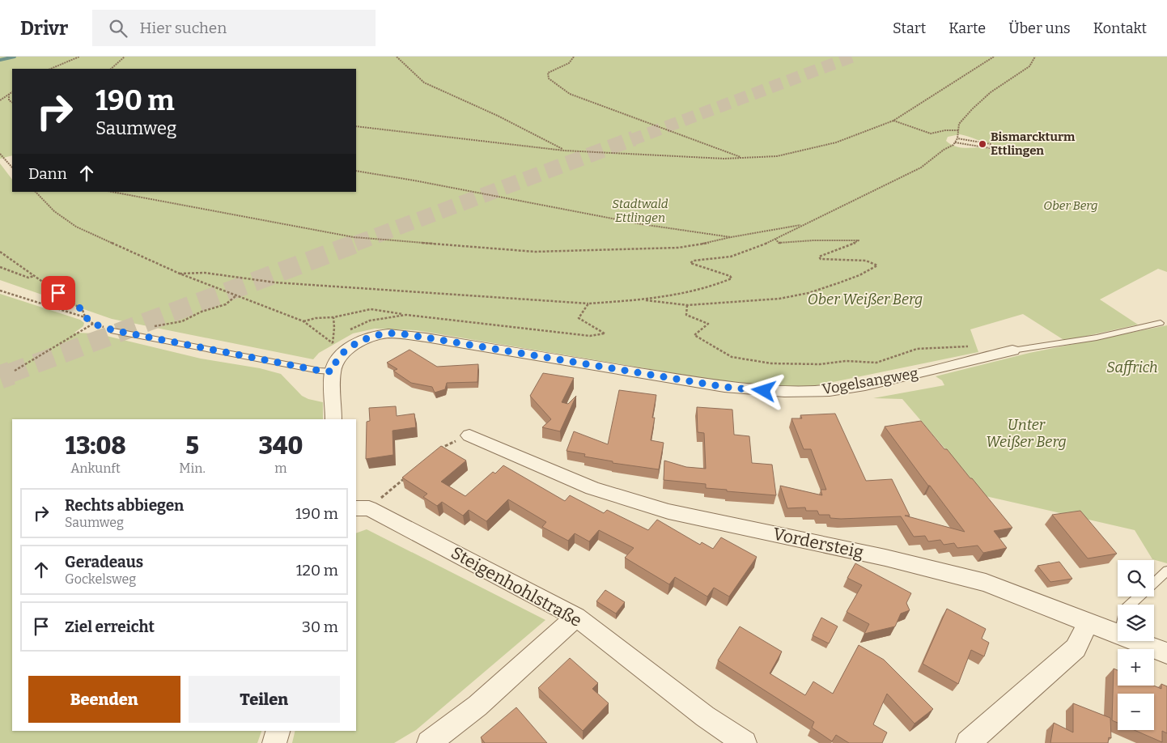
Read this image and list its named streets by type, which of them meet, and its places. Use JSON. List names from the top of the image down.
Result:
{
  "streets": {
    "street": ["Vogelsangweg", "Vordersteig", "Steigenhohlstraße"]
  },
  "parks": [
    "Stadtwald Ettlingen",
    "Ober Berg",
    "Ober Weißer Berg",
    "Saffrich",
    "Unter Weißer Berg"
  ],
  "places": ["Bismarckturm Ettlingen"],
  "page": {
    "header": "Drivr",
    "search": "Hier suchen",
    "nav": [
      "Start",
      "Karte",
      "Über uns",
      "Kontakt"
    ],
    "turn": ["190 m", "Saumweg"],
    "then": "Dann",
    "eta": [
      "13:08",
      "Ankunft",
      "5",
      "Min.",
      "340",
      "m"
    ],
    "list": [
      {
        "name": "Rechts abbiegen",
        "note": "Saumweg",
        "value": "190 m"
      },
      {
        "name": "Geradeaus",
        "note": "Gockelsweg",
        "value": "120 m"
      },
      {
        "name": "Ziel erreicht",
        "value": "30 m"
      }
    ],
    "map_buttons": ["+", "−"],
    "buttons": ["Beenden", "Teilen"]
  }
}
